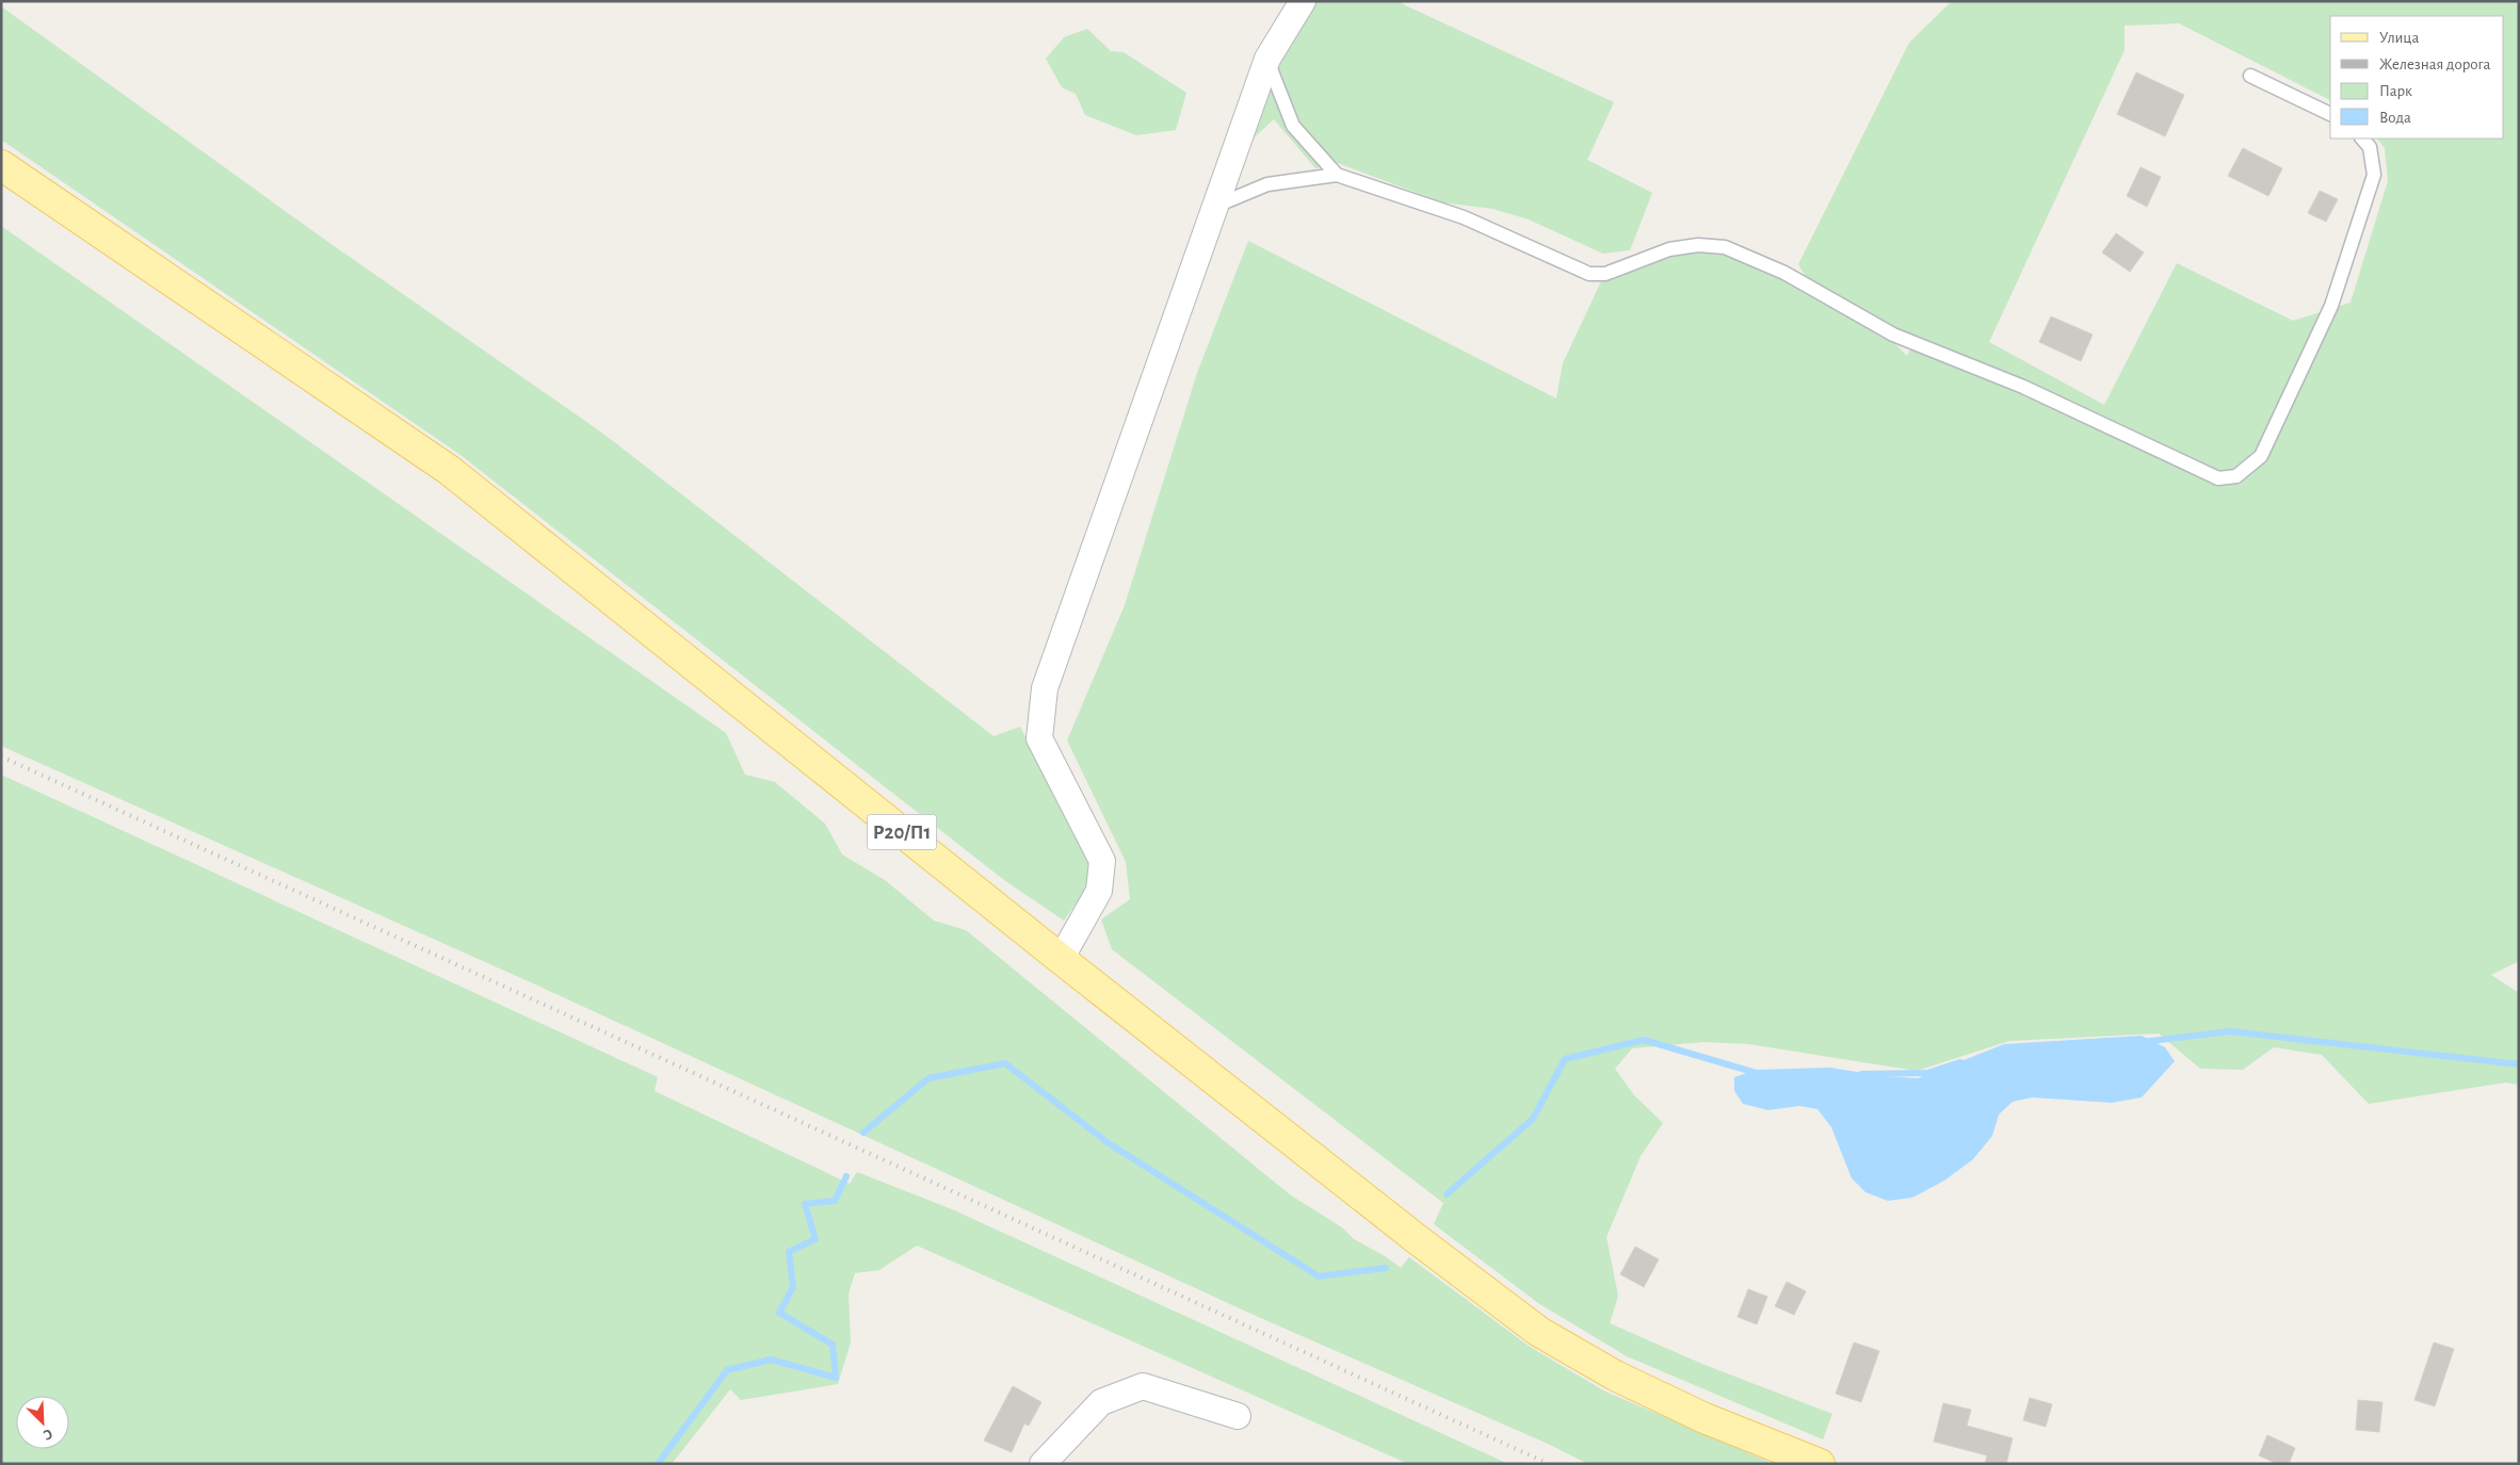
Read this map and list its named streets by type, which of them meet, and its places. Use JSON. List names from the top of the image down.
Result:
{
  "streets": {
    "main road": ["Р20/П1"]
  },
  "legend": [
    "Улица",
    "Железная дорога",
    "Парк",
    "Вода"
  ],
  "north": "bottom right"
}
